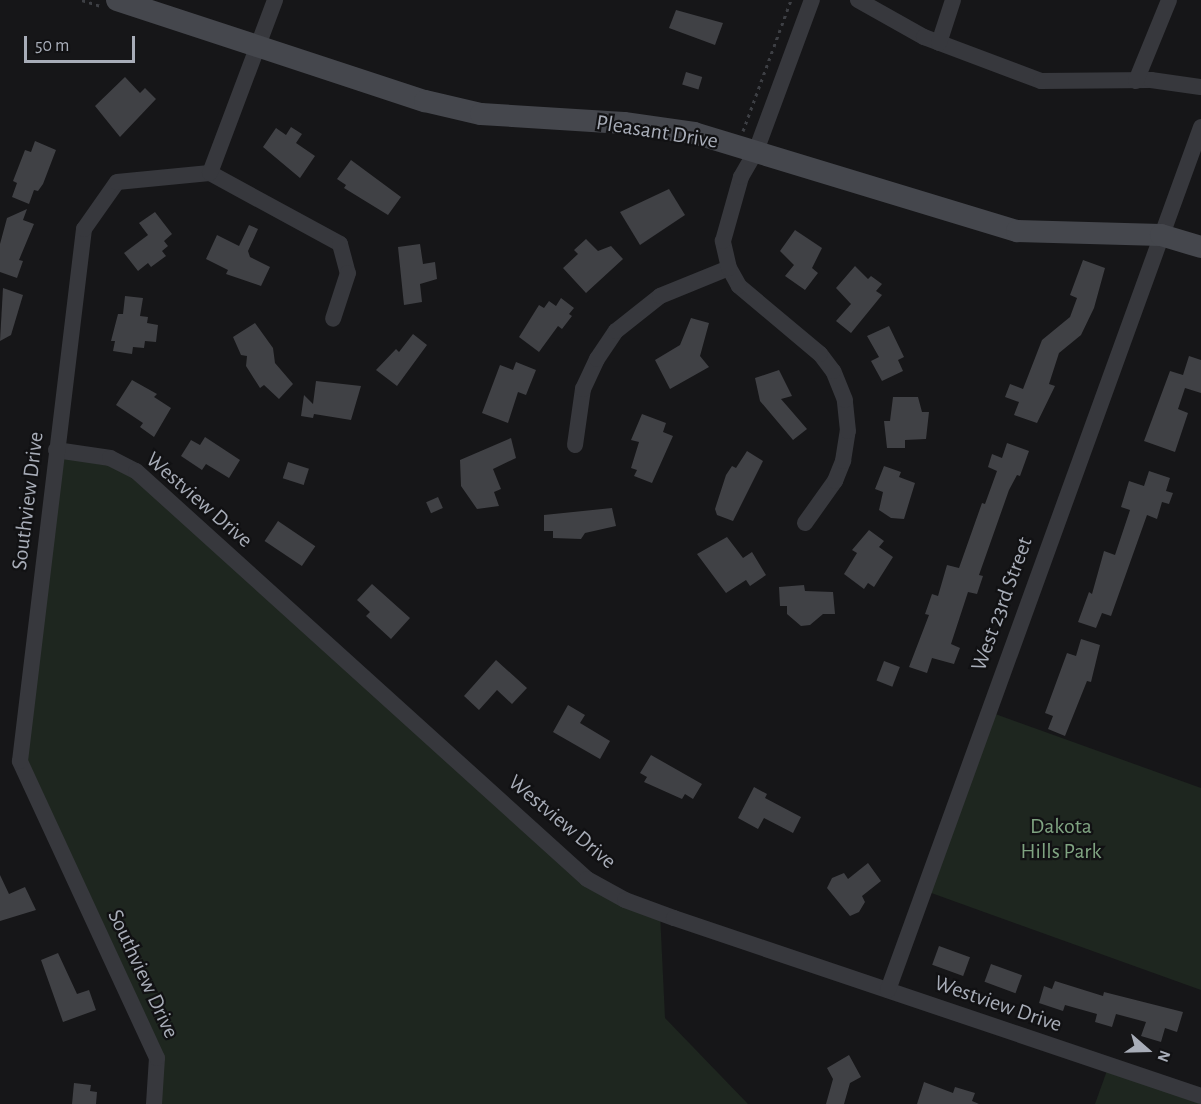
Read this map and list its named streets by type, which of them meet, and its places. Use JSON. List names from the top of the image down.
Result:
{
  "streets": {
    "street": [
      "Pleasant Drive",
      "Westview Drive",
      "Southview Drive",
      "West 23rd Street"
    ]
  },
  "crossings": [
    ["Pleasant Drive", "West 23rd Street"],
    ["Westview Drive", "Southview Drive"],
    ["Westview Drive", "West 23rd Street"]
  ],
  "parks": ["Dakota Hills Park"],
  "scale_bar": "50 m",
  "north": "right"
}
